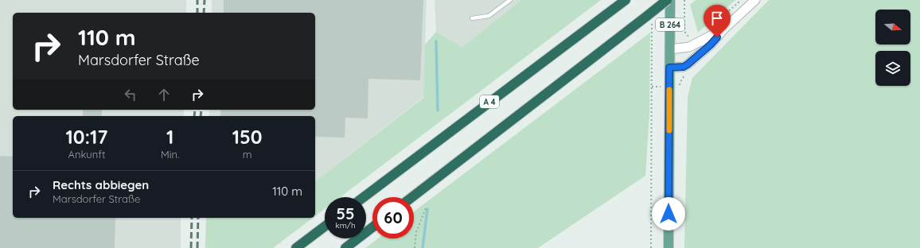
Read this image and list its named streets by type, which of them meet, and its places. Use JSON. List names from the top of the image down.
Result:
{
  "streets": {
    "highway": ["A 4"],
    "main road": ["B 264"]
  },
  "north": "right",
  "page": {
    "turn": ["110 m", "Marsdorfer Straße"],
    "eta": [
      "10:17",
      "Ankunft",
      "1",
      "Min.",
      "150",
      "m"
    ],
    "list": [
      {
        "name": "Rechts abbiegen",
        "note": "Marsdorfer Straße",
        "value": "110 m"
      }
    ],
    "speed": "55 km/h",
    "limit": "60"
  }
}
